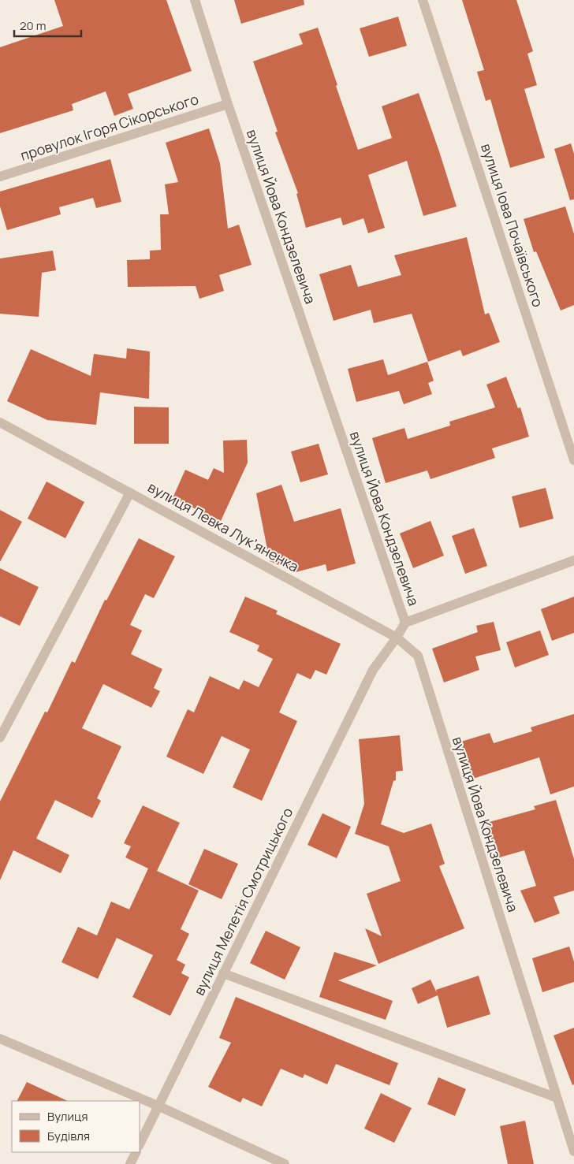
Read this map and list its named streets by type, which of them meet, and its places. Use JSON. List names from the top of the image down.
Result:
{
  "streets": {
    "street": [
      "провулок Ігоря Сікорського",
      "вулиця Йова Кондзелевича",
      "вулиця Іова Почаївського",
      "вулиця Левка Лукʼяненка",
      "вулиця Мелетія Смотрицького"
    ]
  },
  "crossings": [
    ["провулок Ігоря Сікорського", "вулиця Йова Кондзелевича"],
    ["вулиця Йова Кондзелевича", "вулиця Левка Лукʼяненка"],
    ["вулиця Йова Кондзелевича", "вулиця Мелетія Смотрицького"],
    ["вулиця Левка Лукʼяненка", "вулиця Мелетія Смотрицького"]
  ],
  "legend": ["Вулиця", "Будівля"],
  "scale_bar": "20 m"
}
